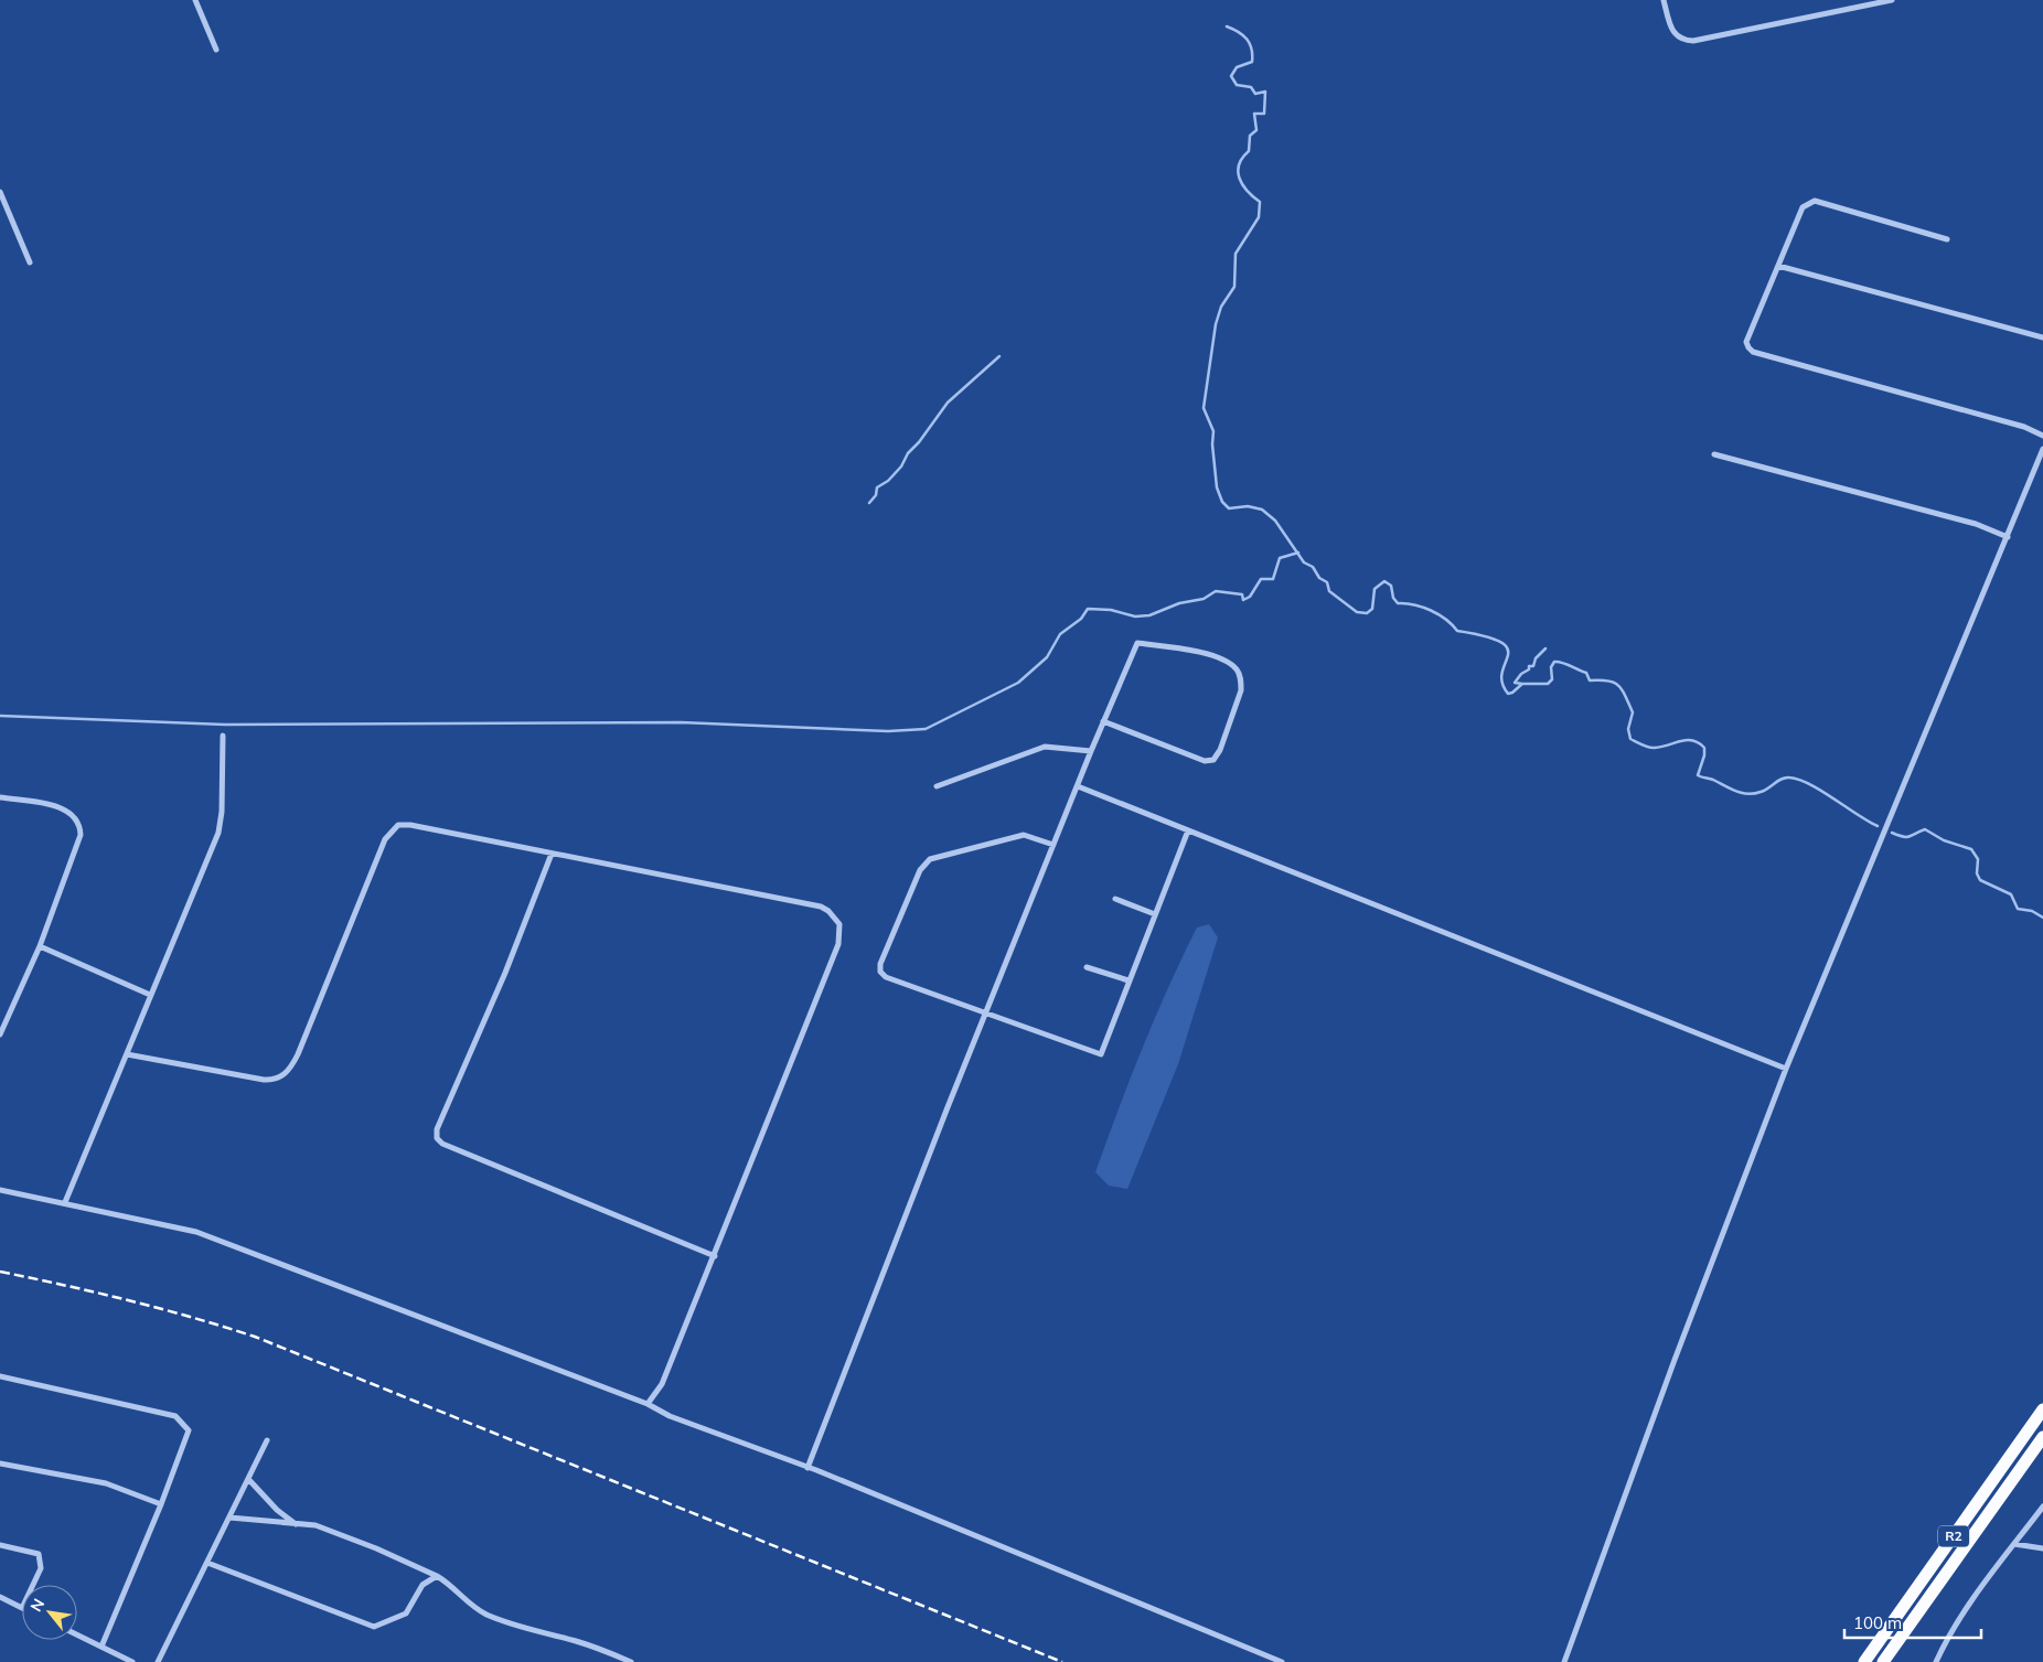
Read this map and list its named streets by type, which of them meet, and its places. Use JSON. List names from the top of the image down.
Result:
{
  "streets": {
    "highway": ["R2"]
  },
  "scale_bar": "100 m",
  "north": "top left"
}
